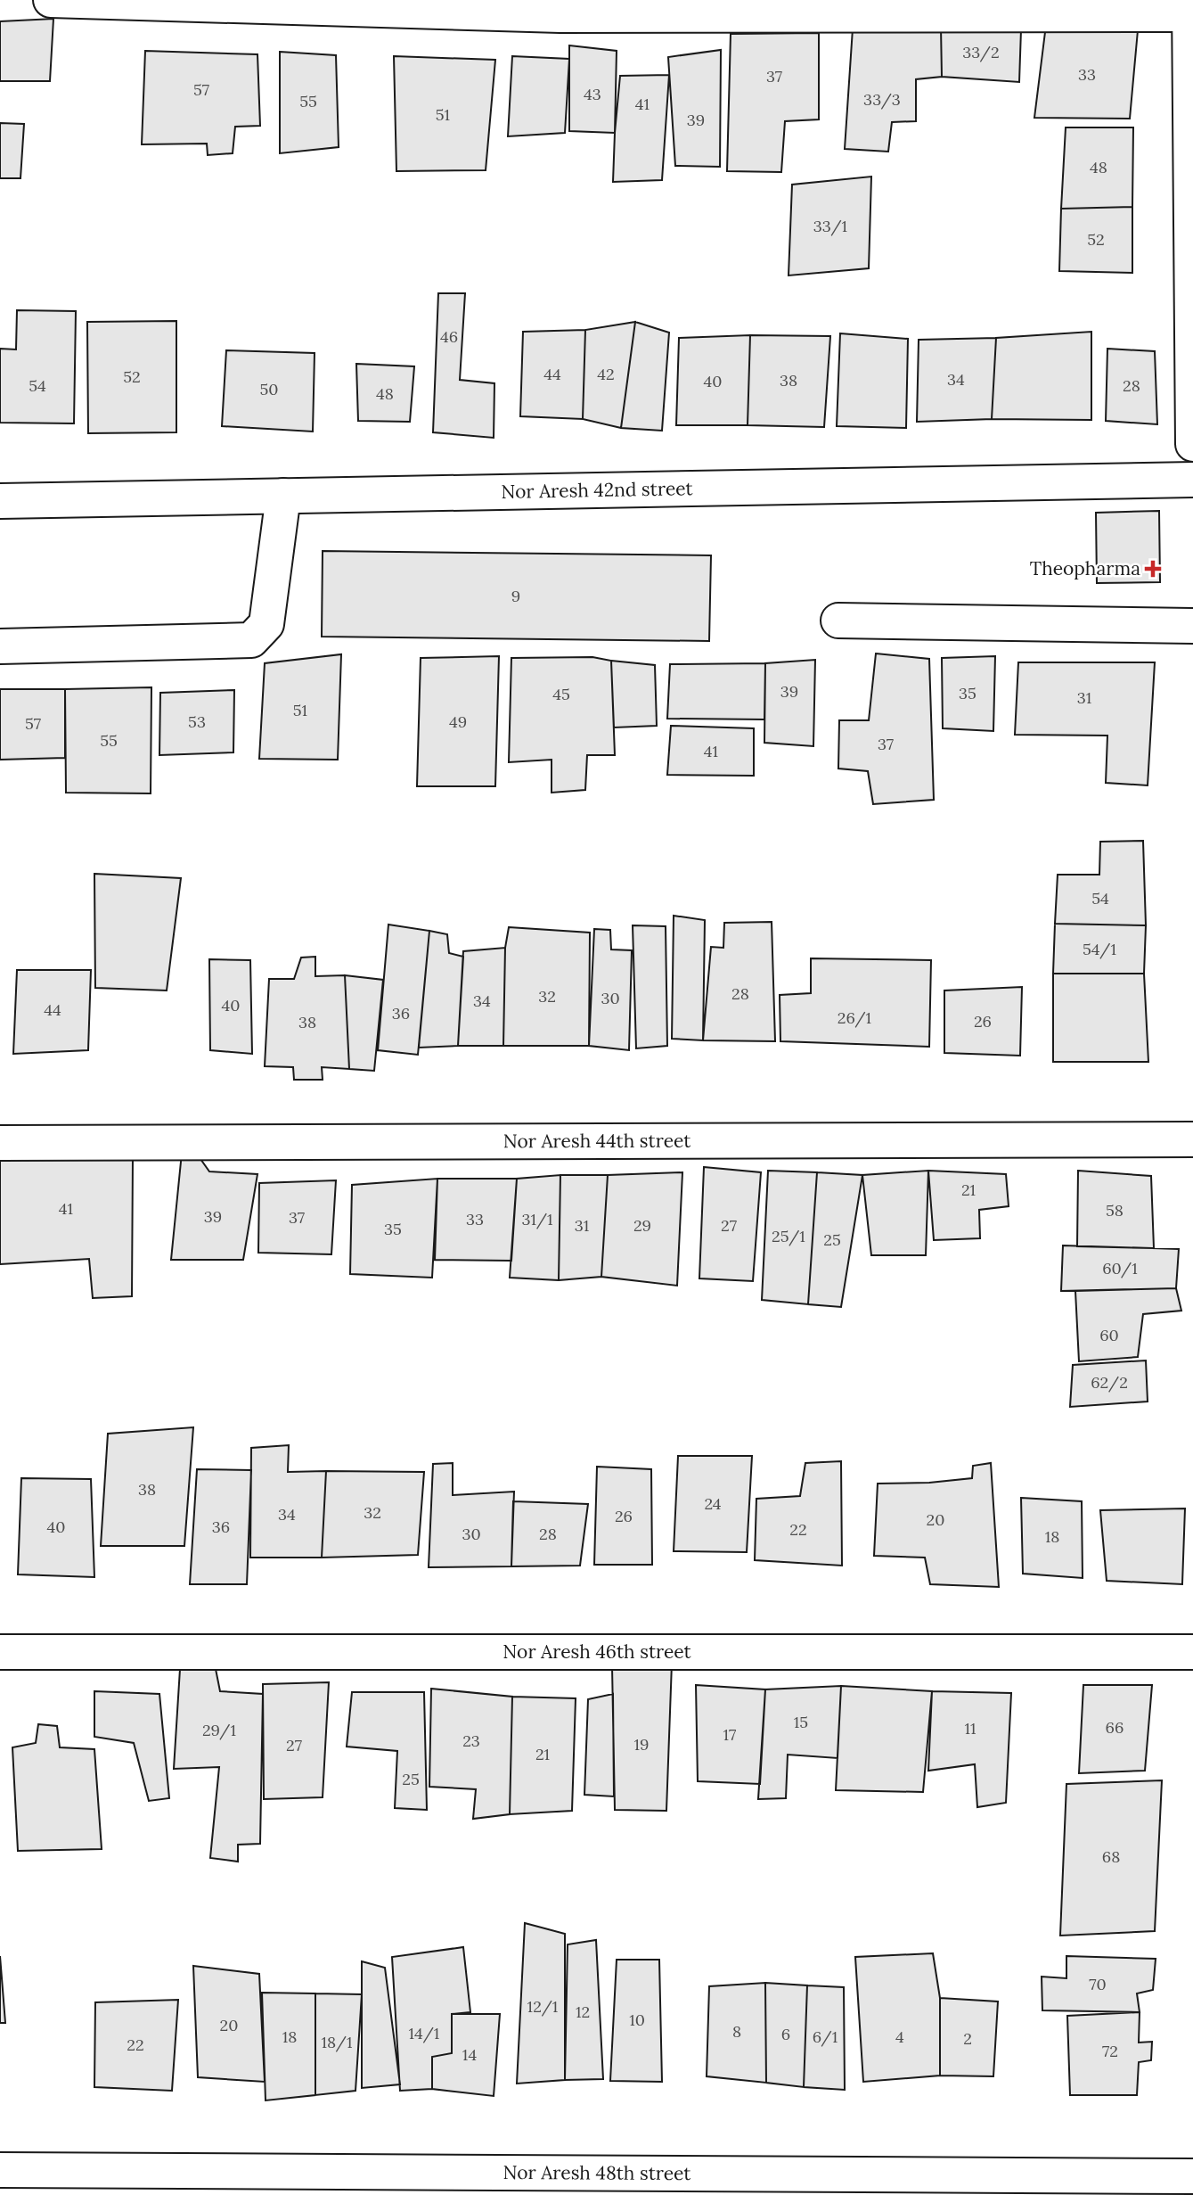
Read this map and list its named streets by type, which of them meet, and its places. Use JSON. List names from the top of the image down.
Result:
{
  "streets": {
    "street": [
      "Nor Aresh 42nd street",
      "Nor Aresh 44th street",
      "Nor Aresh 46th street",
      "Nor Aresh 48th street"
    ]
  },
  "places": {
    "health": ["Theopharma"]
  },
  "house_numbers": [
    "33/2",
    "33",
    "37",
    "57",
    "43",
    "33/3",
    "55",
    "41",
    "51",
    "39",
    "48",
    "33/1",
    "52",
    "46",
    "44",
    "42",
    "52",
    "34",
    "38",
    "40",
    "54",
    "28",
    "50",
    "48",
    "9",
    "39",
    "35",
    "45",
    "31",
    "51",
    "53",
    "49",
    "57",
    "55",
    "37",
    "41",
    "54",
    "54/1",
    "28",
    "32",
    "30",
    "34",
    "40",
    "44",
    "36",
    "26/1",
    "26",
    "38",
    "21",
    "41",
    "58",
    "39",
    "37",
    "33",
    "31/1",
    "31",
    "29",
    "27",
    "35",
    "25/1",
    "25",
    "60/1",
    "60",
    "62/2",
    "38",
    "24",
    "32",
    "34",
    "26",
    "20",
    "40",
    "36",
    "22",
    "30",
    "28",
    "18",
    "15",
    "66",
    "11",
    "29/1",
    "17",
    "23",
    "19",
    "27",
    "21",
    "25",
    "68",
    "70",
    "12/1",
    "12",
    "10",
    "20",
    "8",
    "14/1",
    "6",
    "18",
    "6/1",
    "4",
    "2",
    "18/1",
    "22",
    "72",
    "14"
  ]
}
